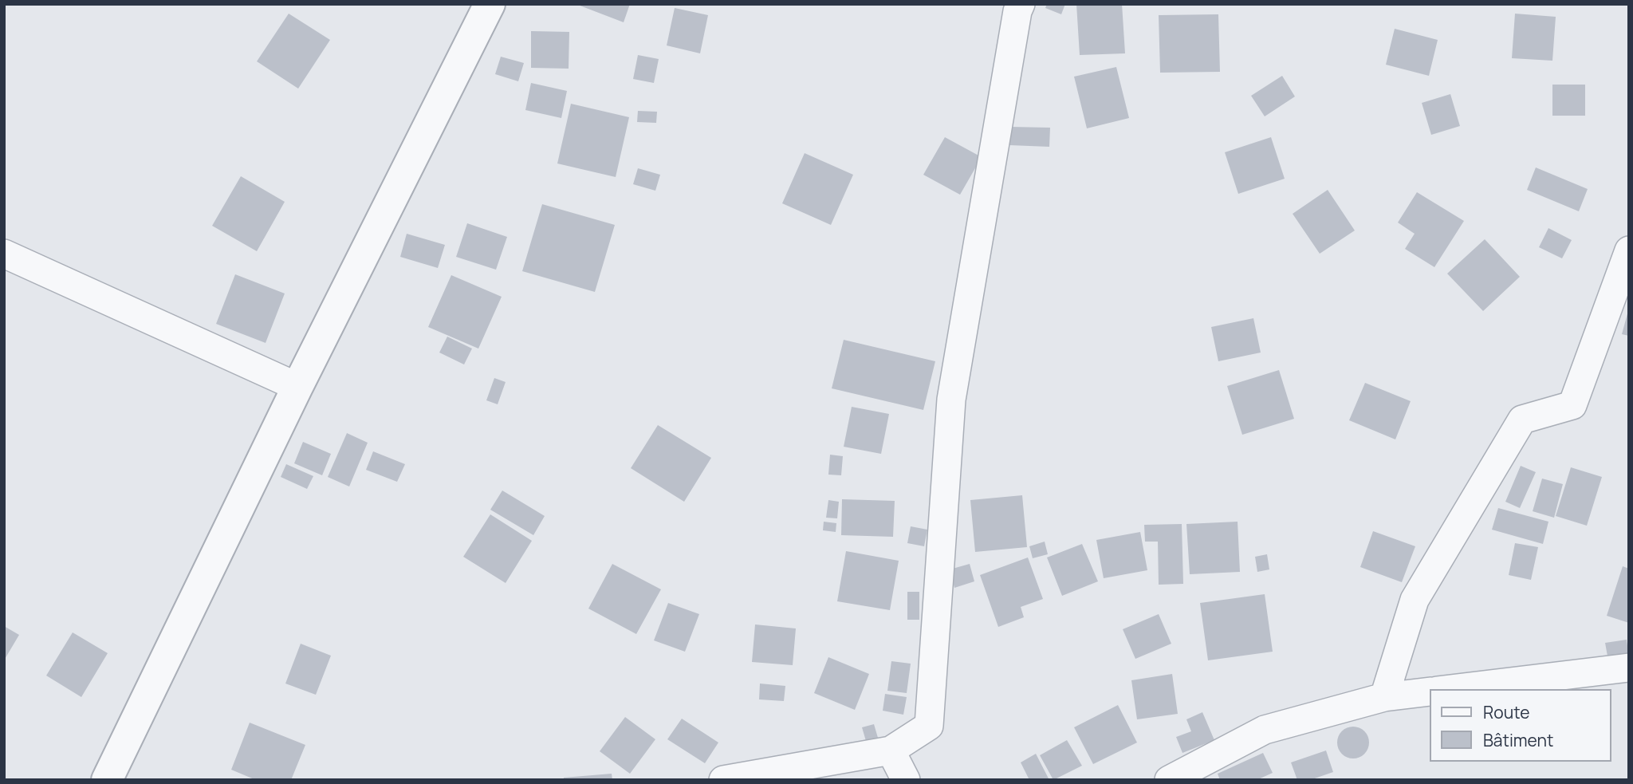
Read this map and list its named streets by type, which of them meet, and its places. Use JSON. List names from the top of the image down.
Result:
{
  "legend": ["Route", "Bâtiment"]
}
